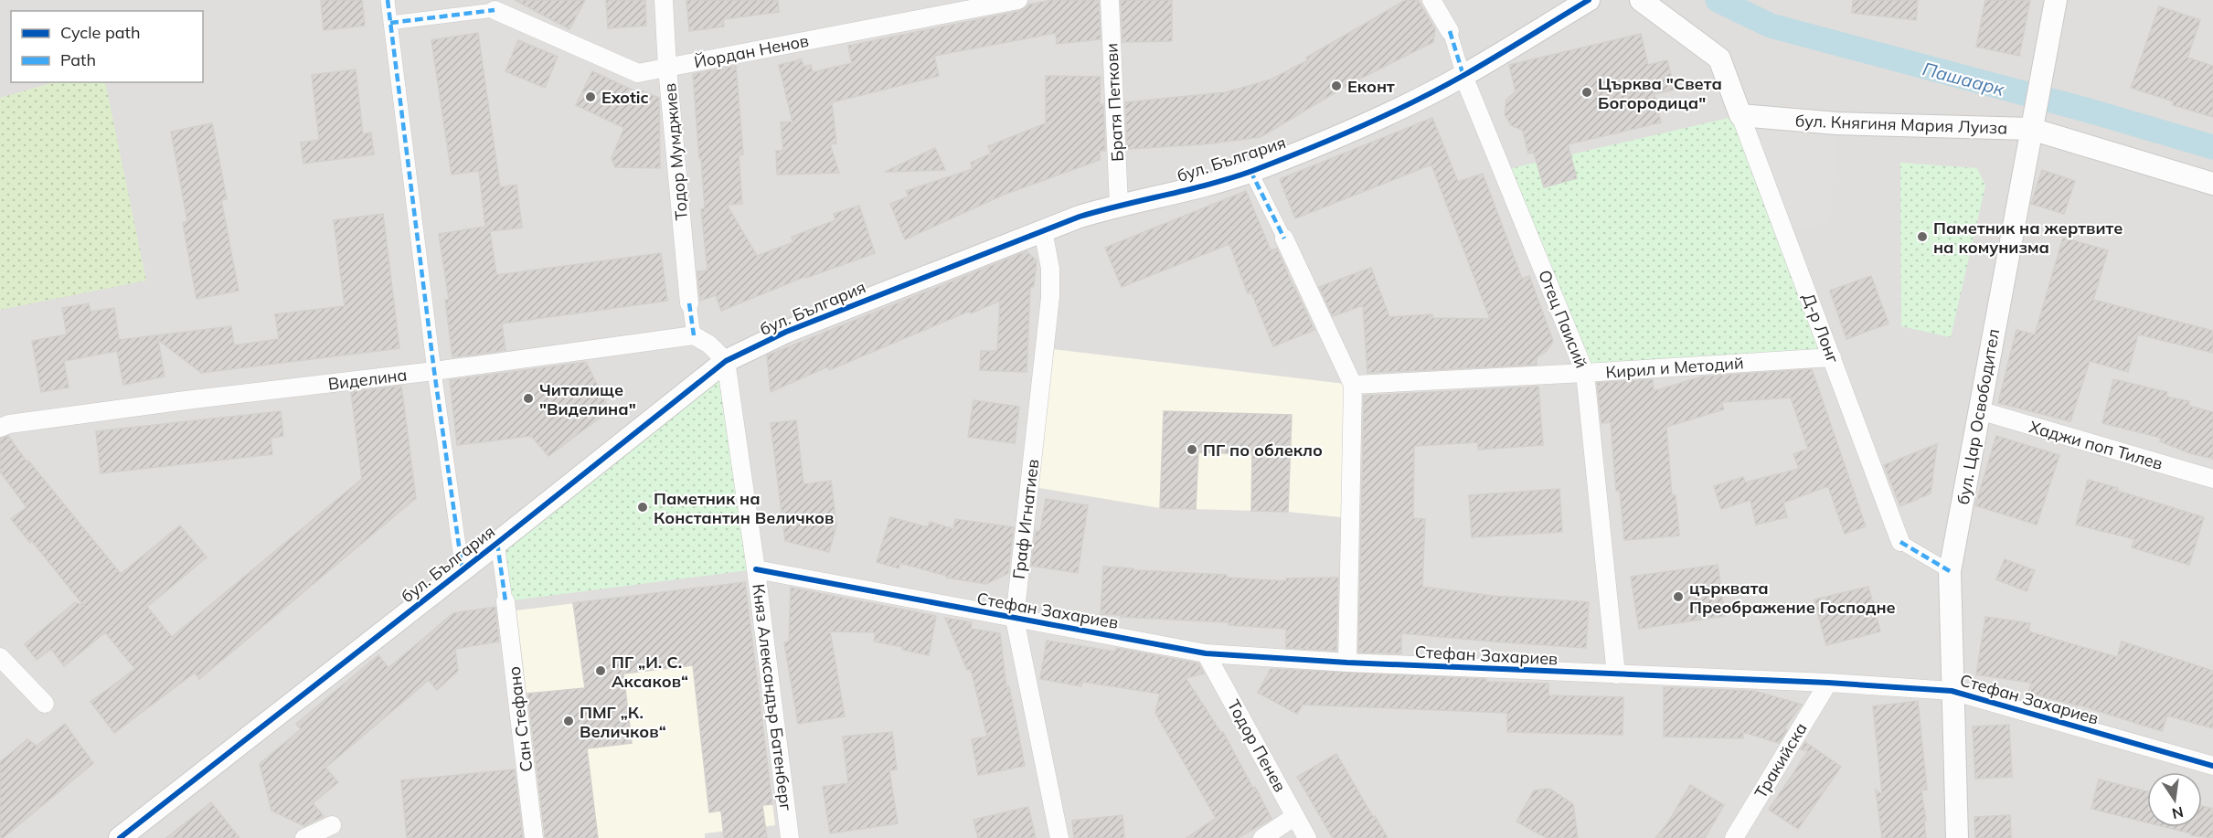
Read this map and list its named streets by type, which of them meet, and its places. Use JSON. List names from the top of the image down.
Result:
{
  "streets": {
    "street": [
      "Йордан Ненов",
      "Братя Петкови",
      "бул. Княгиня Мария Луиза",
      "Тодор Мумджиев",
      "бул. България",
      "Отец Паисий",
      "Д-р Лонг",
      "Кирил и Методий",
      "Виделина",
      "бул. Цар Освободител",
      "Хаджи поп Тилев",
      "Граф Игнатиев",
      "Стефан Захариев",
      "Княз Александър Батенберг",
      "Сан Стефано",
      "Тодор Пенев",
      "Тракийска"
    ]
  },
  "crossings": [
    ["Йордан Ненов", "Тодор Мумджиев"],
    ["Братя Петкови", "бул. България"],
    ["бул. Княгиня Мария Луиза", "Д-р Лонг"],
    ["бул. Княгиня Мария Луиза", "бул. Цар Освободител"],
    ["бул. България", "Отец Паисий"],
    ["бул. България", "Граф Игнатиев"],
    ["бул. България", "Княз Александър Батенберг"],
    ["Отец Паисий", "Кирил и Методий"],
    ["Отец Паисий", "Стефан Захариев"],
    ["Д-р Лонг", "Кирил и Методий"],
    ["бул. Цар Освободител", "Хаджи поп Тилев"],
    ["бул. Цар Освободител", "Стефан Захариев"],
    ["Граф Игнатиев", "Стефан Захариев"],
    ["Стефан Захариев", "Княз Александър Батенберг"],
    ["Стефан Захариев", "Тодор Пенев"],
    ["Стефан Захариев", "Тракийска"]
  ],
  "water": ["Пашаарк"],
  "places": [
    "Еконт",
    "Църква \"Света Богородица\"",
    "Exotic",
    "Паметник на жертвите на комунизма",
    "Читалище \"Виделина\"",
    "ПГ по облекло",
    "Паметник на Константин Величков",
    "църквата Преображение Господне",
    "ПГ „И. С. Аксаков“",
    "ПМГ „К. Величков“"
  ],
  "legend": ["Cycle path", "Path"],
  "north": "bottom"
}
